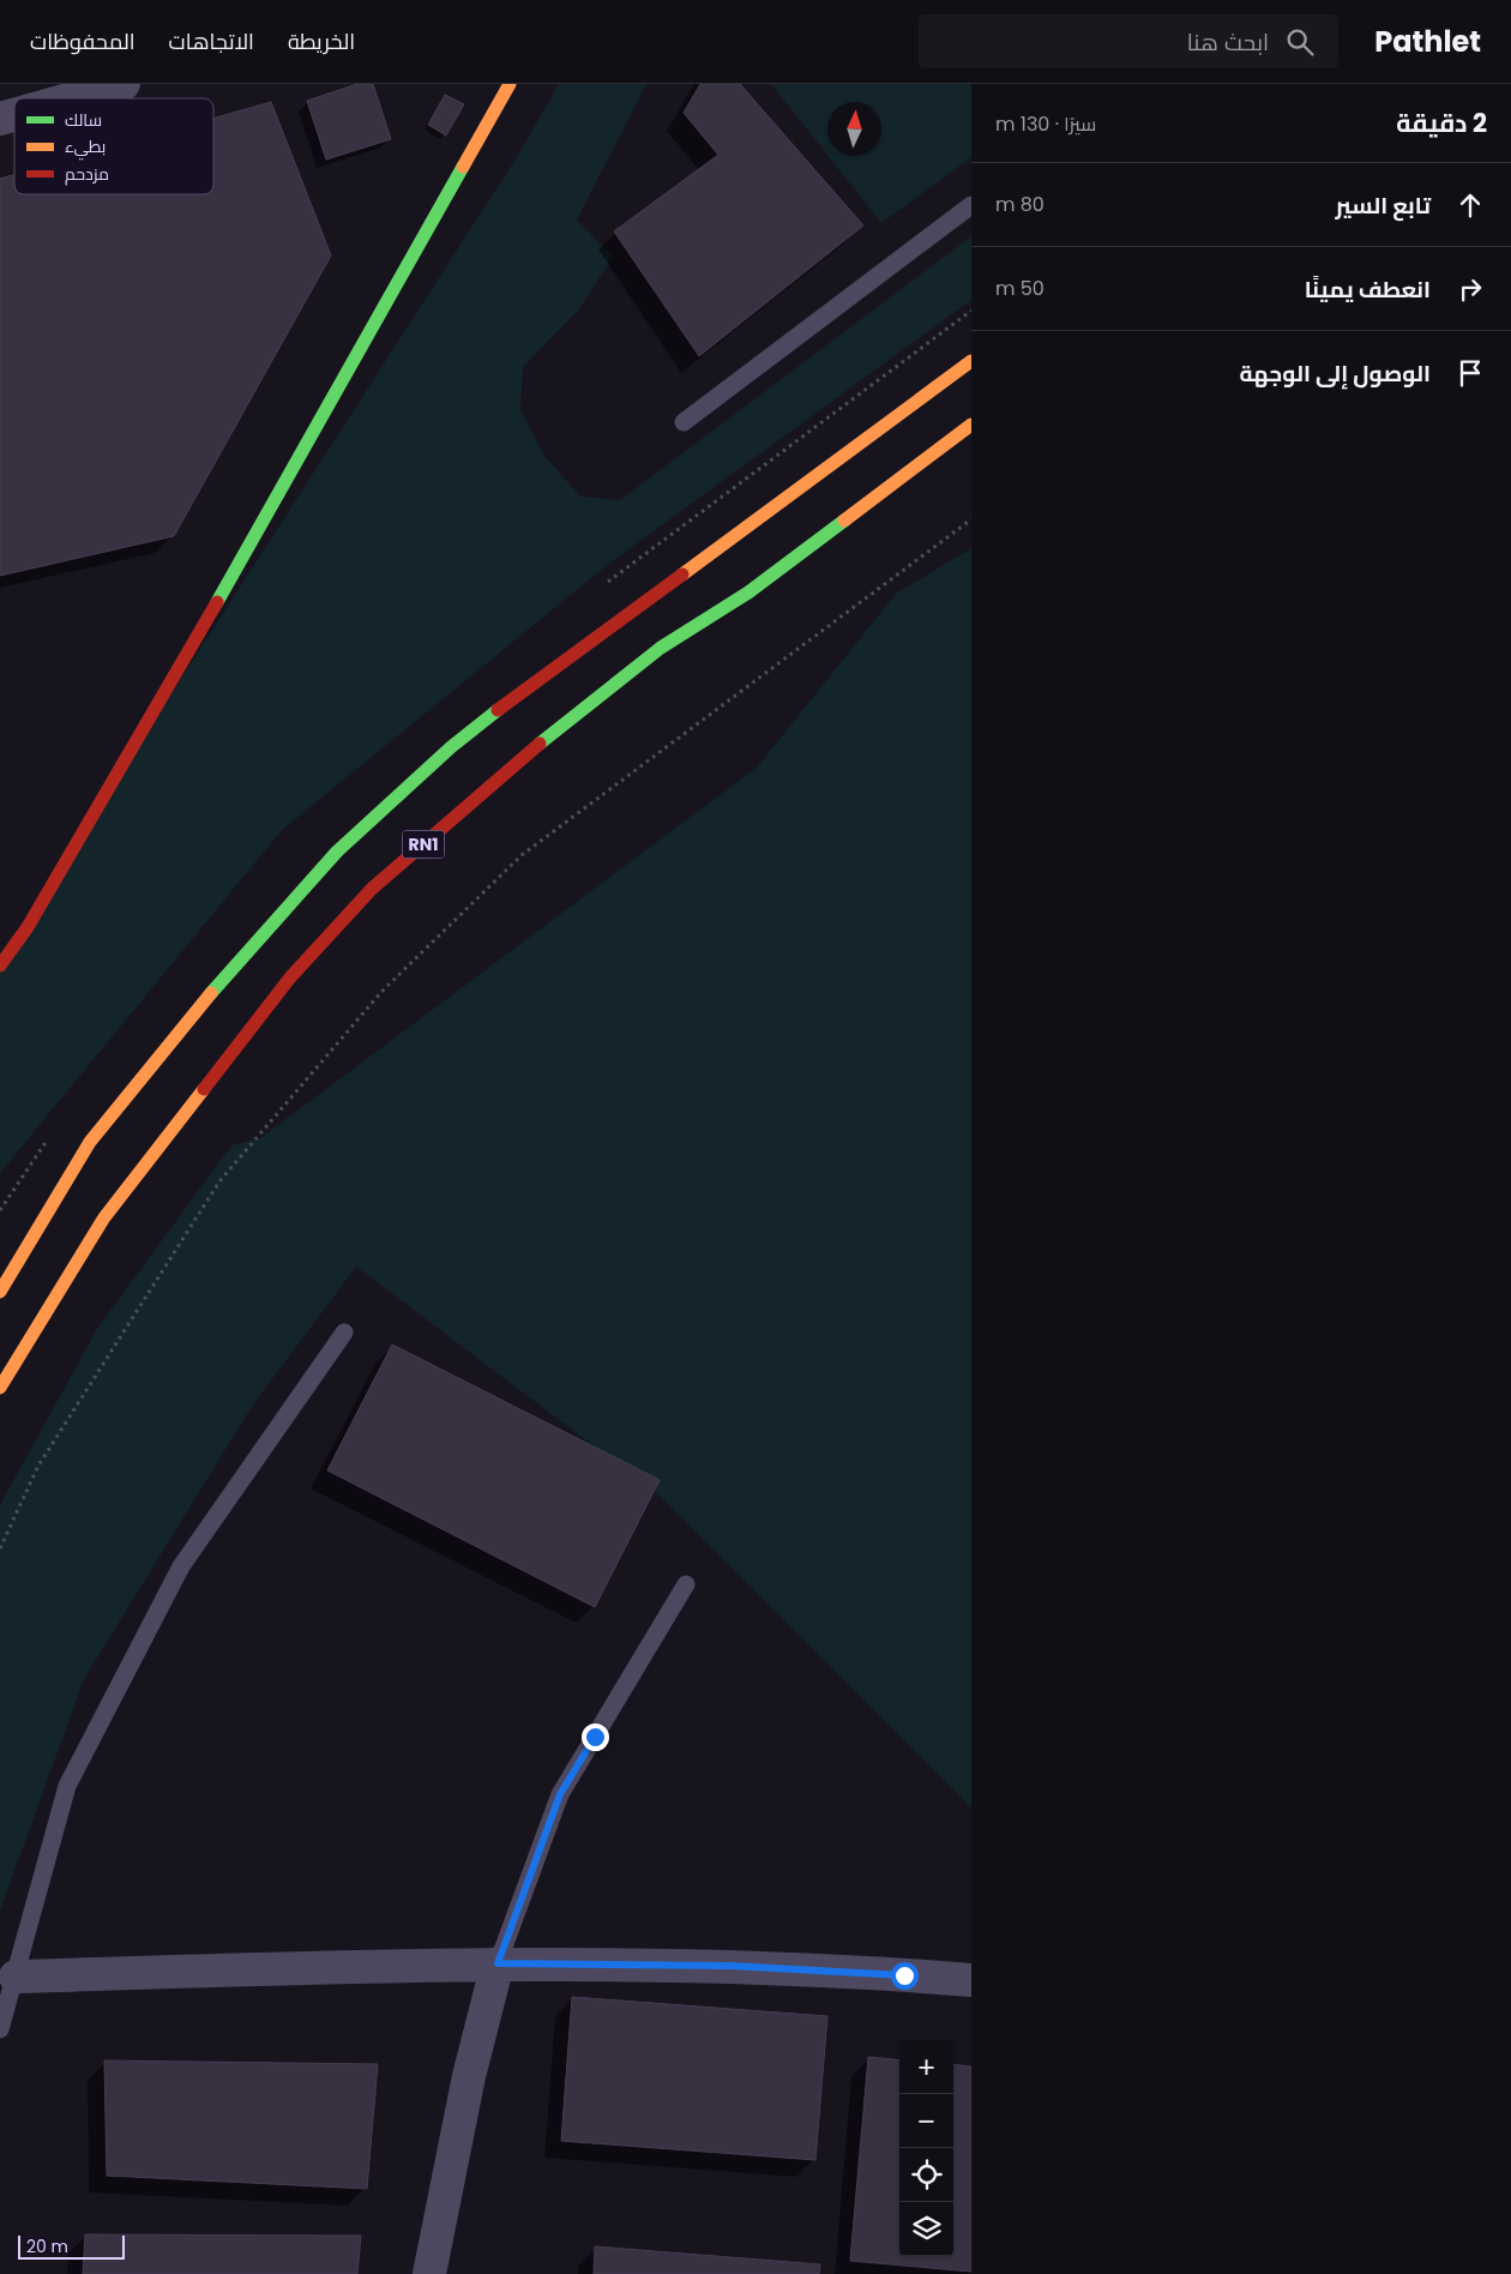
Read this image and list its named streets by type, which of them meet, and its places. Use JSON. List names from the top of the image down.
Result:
{
  "streets": {
    "main road": ["RN1"]
  },
  "legend": ["سالك", "بطيء", "مزدحم"],
  "scale_bar": "20 m",
  "north": "top",
  "page": {
    "header": "Pathlet",
    "search": "ابحث هنا",
    "nav": ["الخريطة", "الاتجاهات", "المحفوظات"],
    "heading": ["2 دقيقة", "سيرًا · 130 m"],
    "list": [
      ["تابع السير", "80 m"],
      ["انعطف يمينًا", "50 m"],
      "الوصول إلى الوجهة"
    ],
    "map_buttons": ["+", "−"],
    "scale": "20 m"
  }
}
